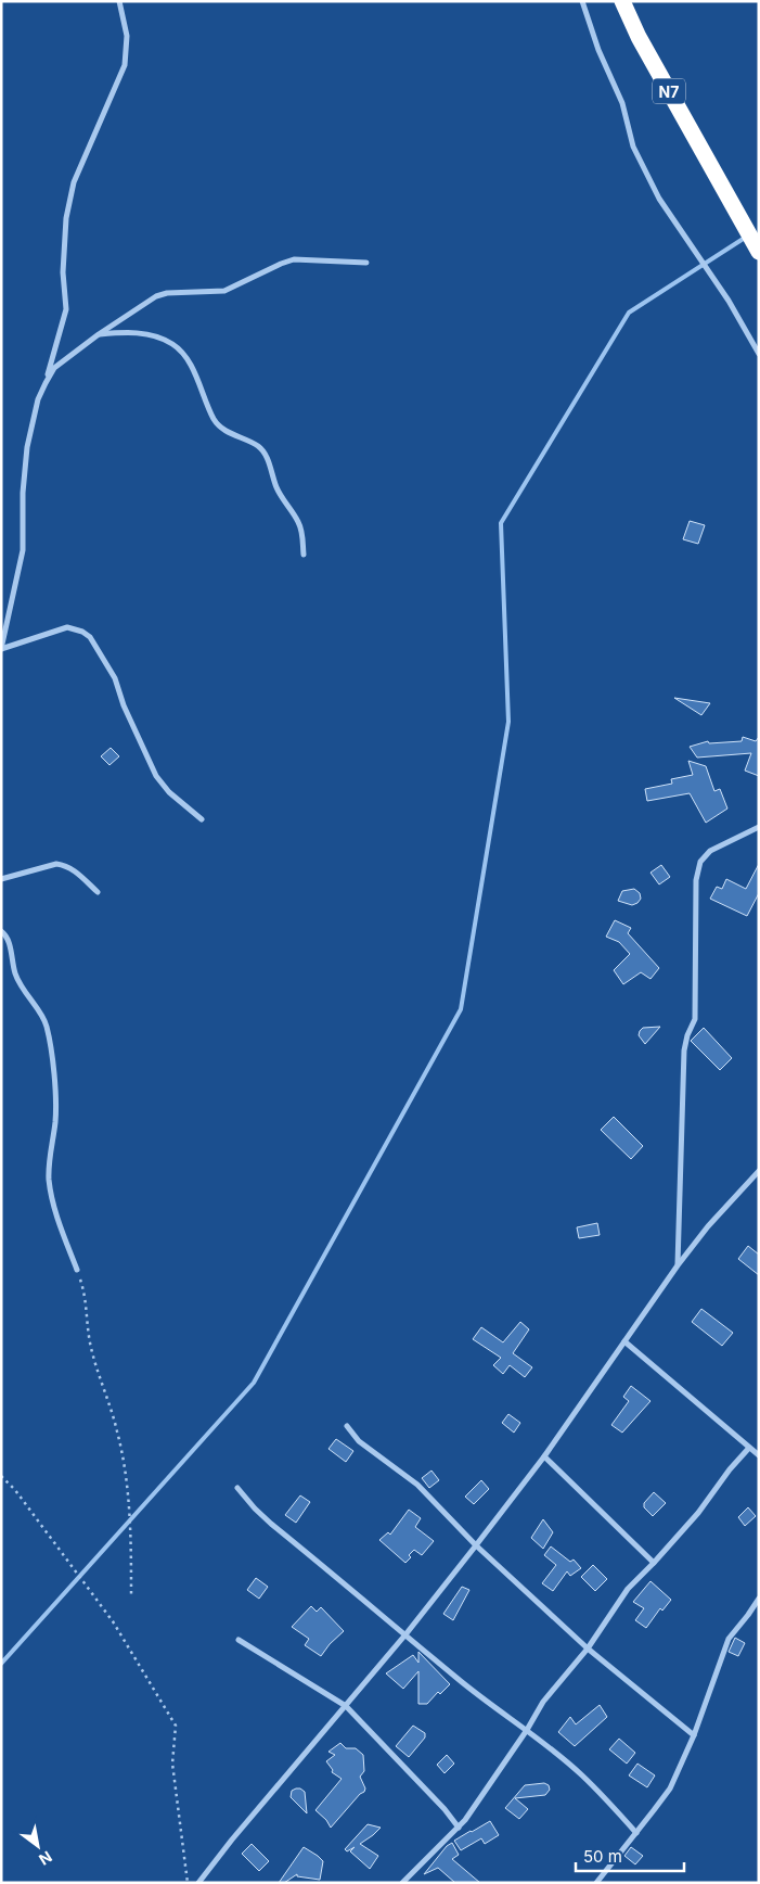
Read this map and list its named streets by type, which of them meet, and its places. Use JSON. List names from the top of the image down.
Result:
{
  "streets": {
    "highway": ["N7"]
  },
  "scale_bar": "50 m",
  "north": "bottom right"
}
